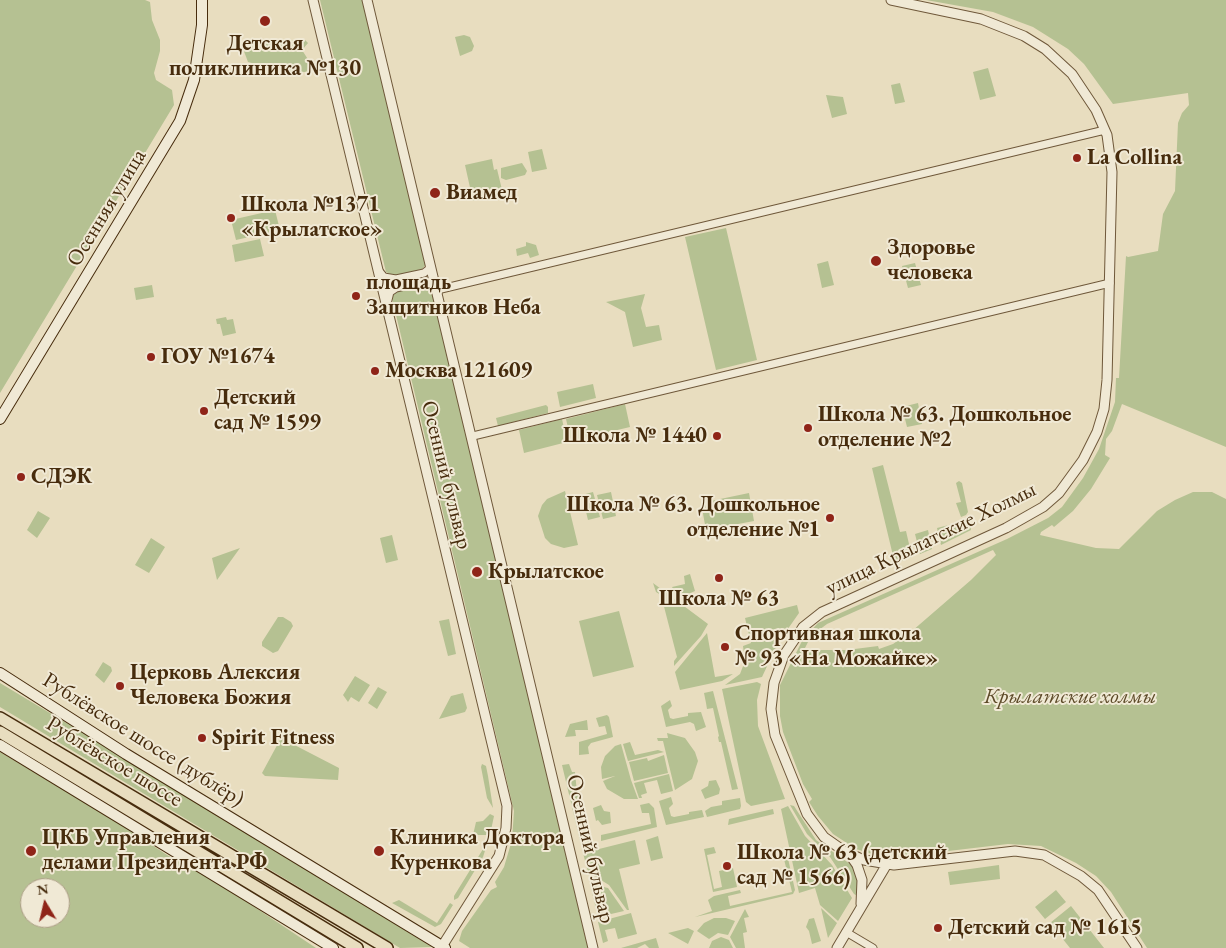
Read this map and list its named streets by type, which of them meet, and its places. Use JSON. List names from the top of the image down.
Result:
{
  "streets": {
    "main road": ["Осенняя улица", "Рублёвское шоссе (дублёр)", "Рублёвское шоссе"],
    "street": ["Осенний бульвар", "улица Крылатские Холмы"]
  },
  "crossings": [
    ["Осенний бульвар", "Рублёвское шоссе (дублёр)"]
  ],
  "parks": ["Крылатские холмы"],
  "places": [
    "Детская поликлиника №130",
    "La Collina",
    "Виамед",
    "Школа №1371 «Крылатское»",
    "Здоровье человека",
    "площадь Защитников Неба",
    "ГОУ №1674",
    "Москва 121609",
    "Детский сад № 1599",
    "Школа № 63. Дошкольное отделение №2",
    "Школа № 1440",
    "СДЭК",
    "Школа № 63. Дошкольное отделение №1",
    "Крылатское",
    "Школа № 63",
    "Спортивная школа № 93 «На Можайке»",
    "Церковь Алексия Человека Божия",
    "Spirit Fitness",
    "ЦКБ Управления делами Президента РФ",
    "Клиника Доктора Куренкова",
    "Школа № 63 (детский сад № 1566)",
    "Детский сад № 1615"
  ],
  "north": "top"
}
